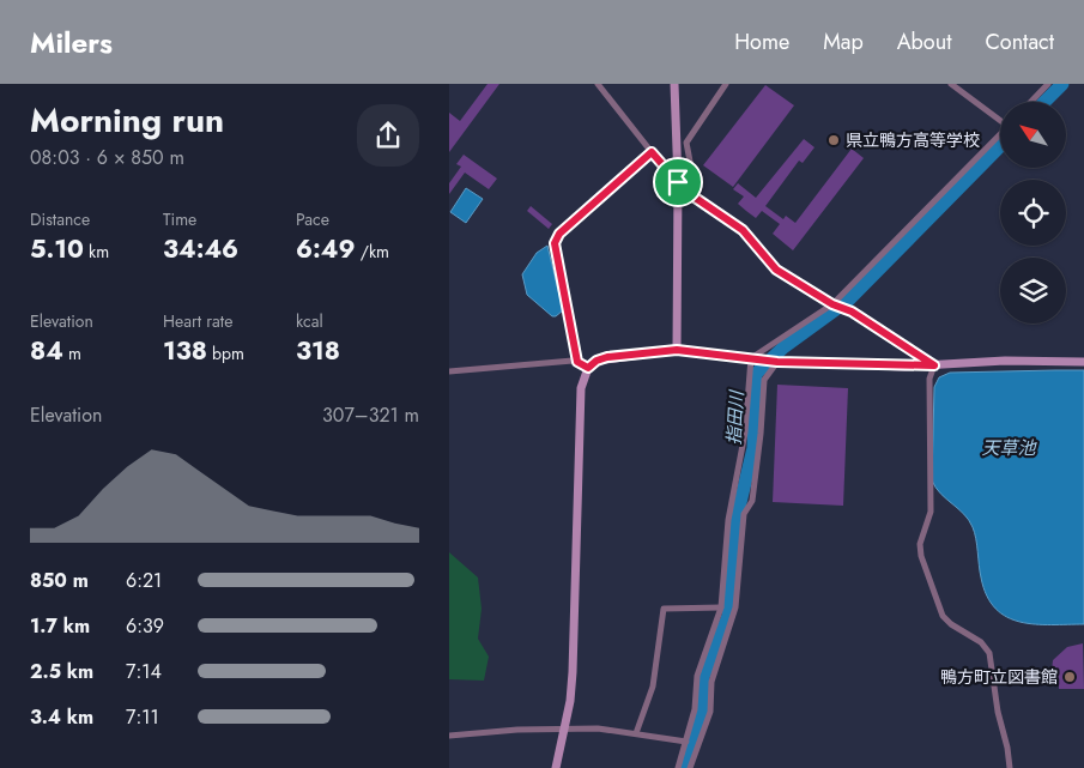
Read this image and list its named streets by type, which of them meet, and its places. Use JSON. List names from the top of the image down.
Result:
{
  "water": ["指田川", "天草池"],
  "places": ["県立鴨方高等学校", "鴨方町立図書館"],
  "north": "top left",
  "page": {
    "header": "Milers",
    "nav": [
      "Home",
      "Map",
      "About",
      "Contact"
    ],
    "heading": ["Morning run", "08:03 · 6 × 850 m"],
    "stats": [
      ["Distance", "5.10 km"],
      ["Time", "34:46"],
      ["Pace", "6:49 /km"],
      ["Elevation", "84 m"],
      ["Heart rate", "138 bpm"],
      ["kcal", "318"]
    ],
    "chart": ["Elevation", "307–321 m"],
    "list": [
      {
        "name": "850 m",
        "note": "6:21"
      },
      {
        "name": "1.7 km",
        "note": "6:39"
      },
      {
        "name": "2.5 km",
        "note": "7:14"
      },
      {
        "name": "3.4 km",
        "note": "7:11"
      }
    ]
  }
}
